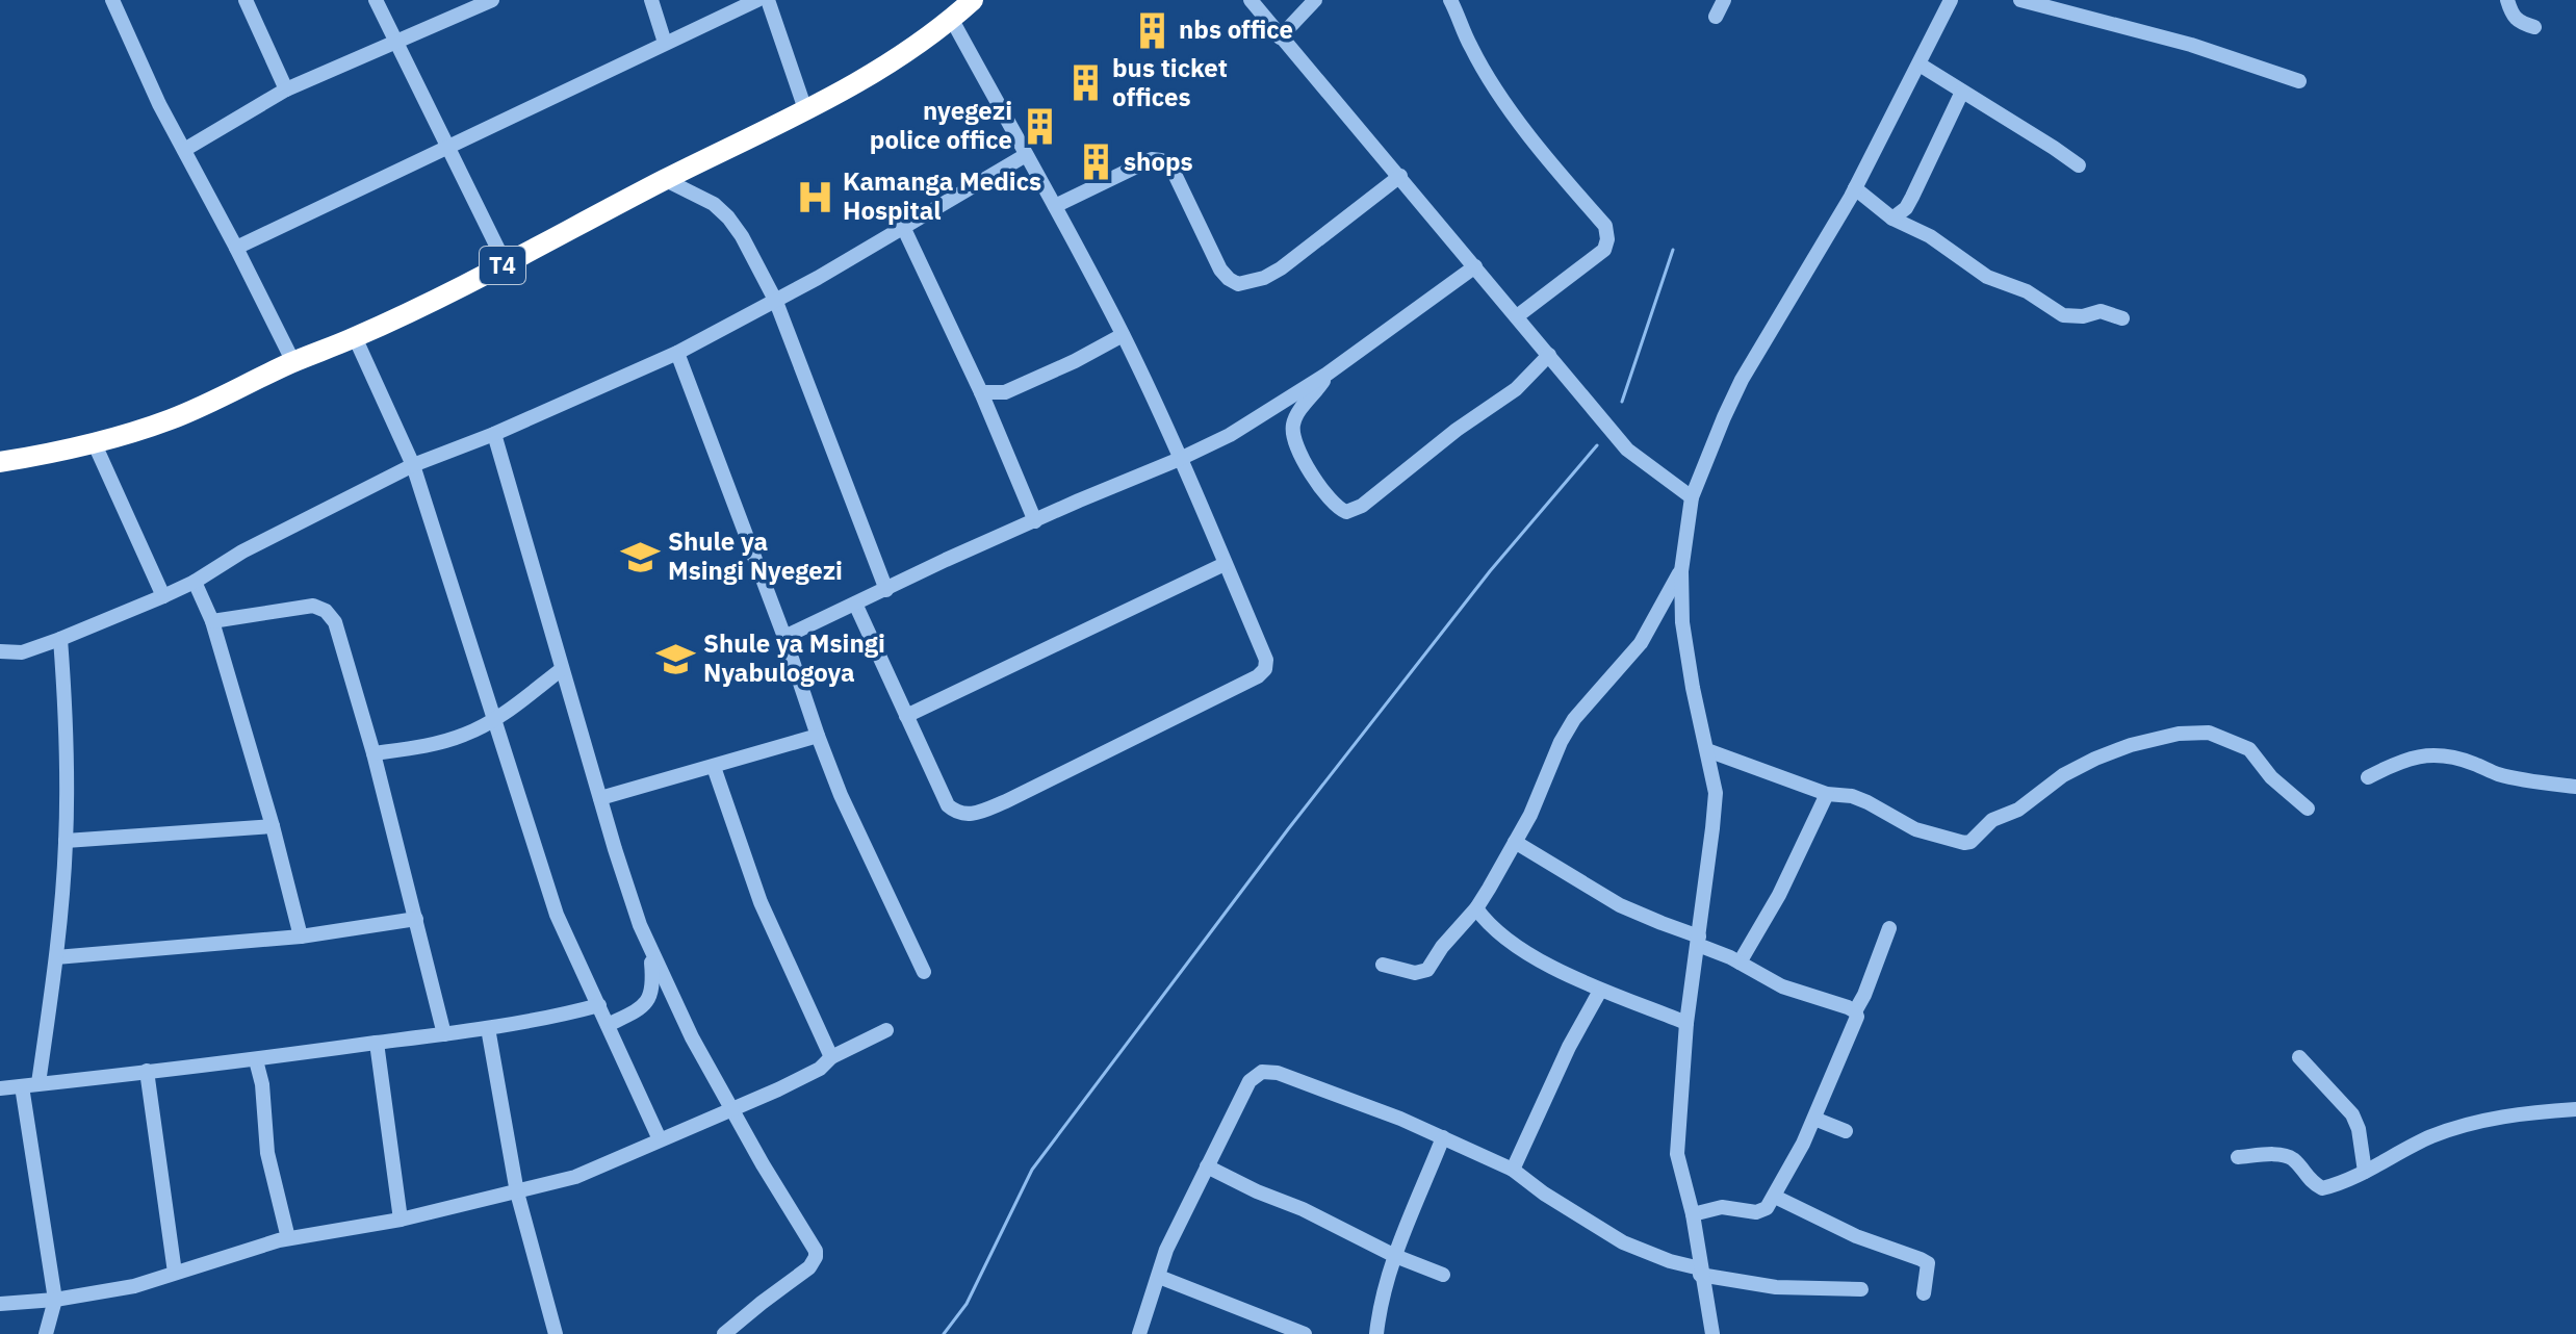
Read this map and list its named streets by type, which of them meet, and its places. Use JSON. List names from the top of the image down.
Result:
{
  "streets": {
    "highway": ["T4"]
  },
  "places": {
    "building": [
      "nbs office",
      "bus ticket offices",
      "nyegezi police office",
      "shops"
    ],
    "hospital": ["Kamanga Medics Hospital"],
    "school or university": ["Shule ya Msingi Nyegezi", "Shule ya Msingi Nyabulogoya"]
  }
}
